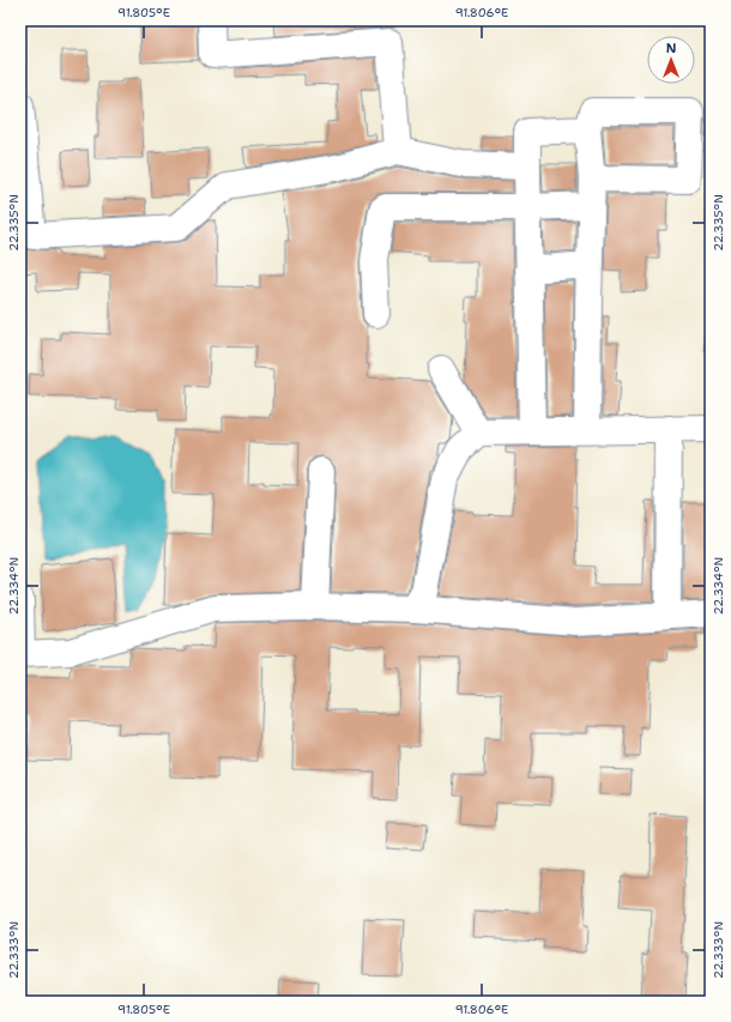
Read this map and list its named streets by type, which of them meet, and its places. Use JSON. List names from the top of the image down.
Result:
{
  "north": "top",
  "coordinates": [
    "91.805°E",
    "91.806°E",
    "22.335°N",
    "22.334°N",
    "22.333°N"
  ]
}
